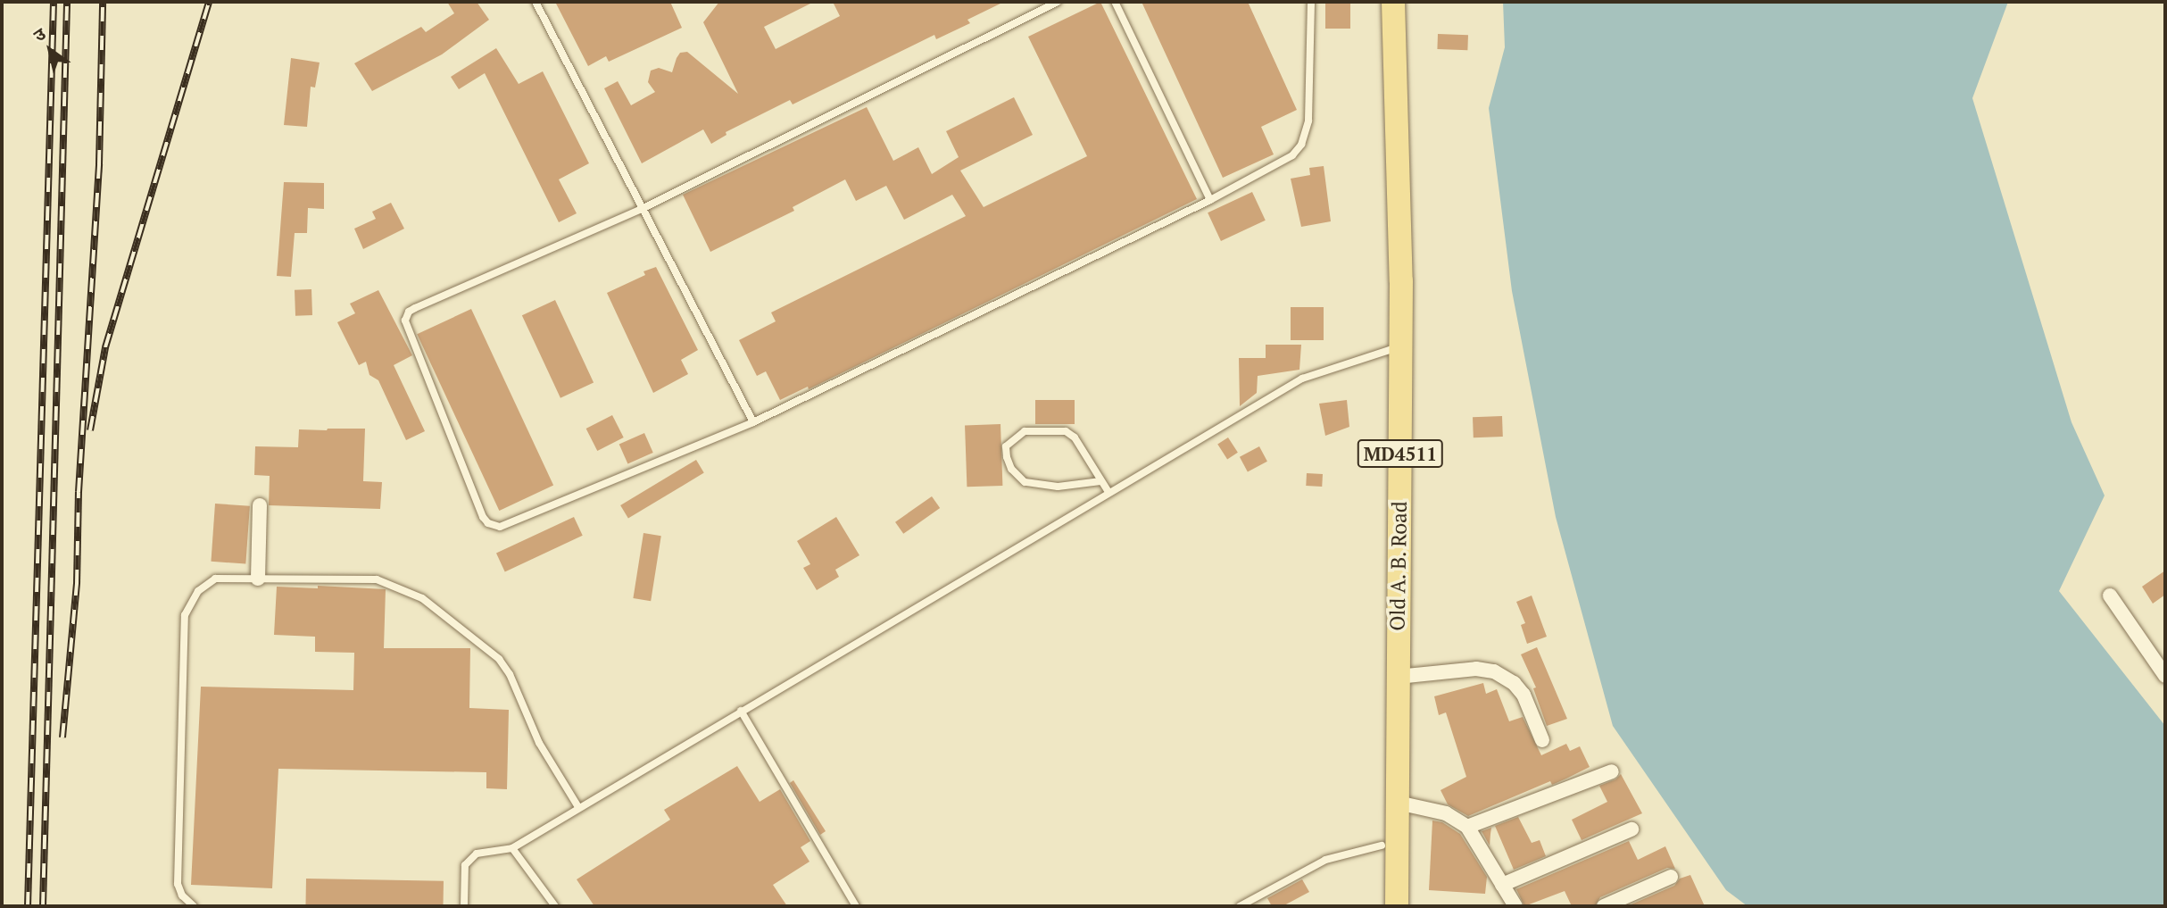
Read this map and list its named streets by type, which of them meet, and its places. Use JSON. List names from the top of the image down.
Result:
{
  "streets": {
    "main road": ["MD4511", "Old A. B. Road"]
  },
  "north": "top left"
}
